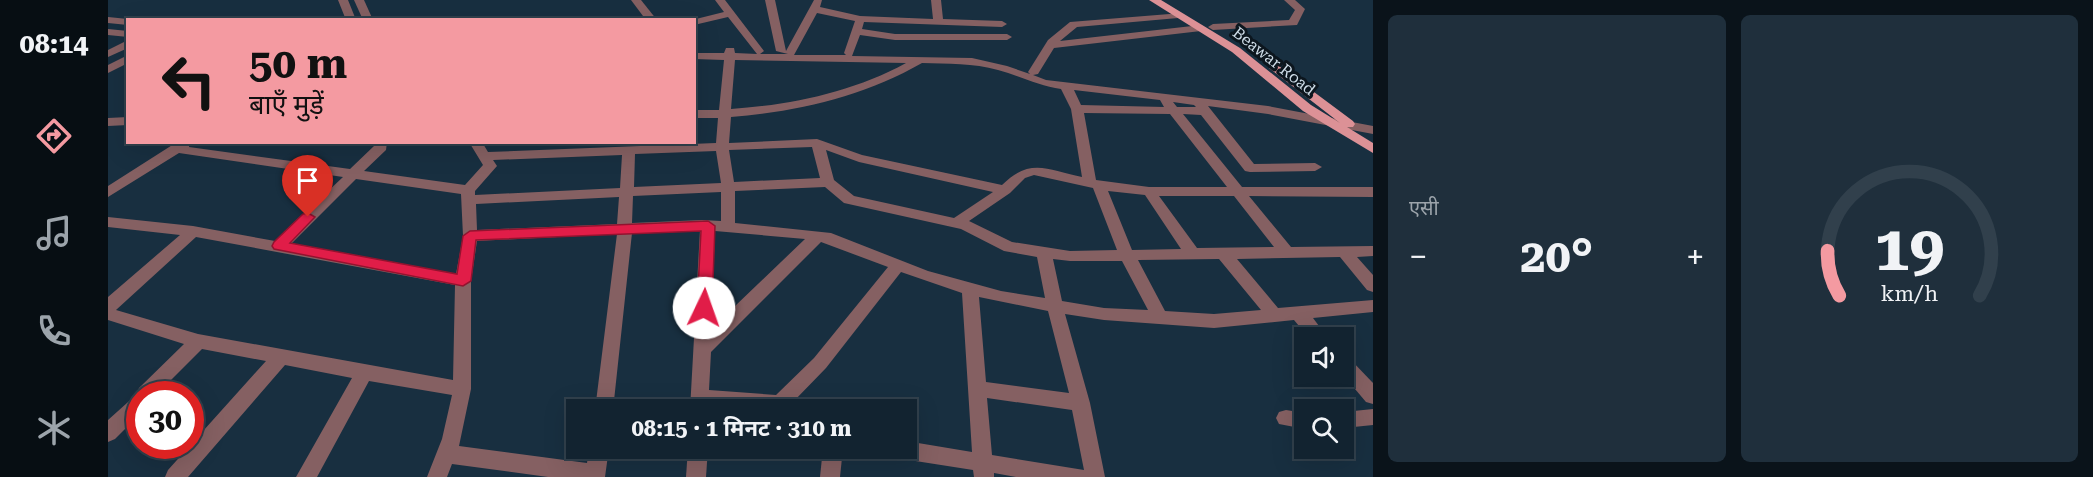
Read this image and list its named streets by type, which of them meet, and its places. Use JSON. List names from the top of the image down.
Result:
{
  "streets": {
    "main road": ["Beawar Road"]
  },
  "page": {
    "tabs": "08:14",
    "tile": "एसी",
    "turn": ["50 m", "बाएँ मुड़ें"],
    "heat": ["−", "20°", "+"],
    "limit": "30",
    "trip": "08:15 · 1 मिनट · 310 m",
    "gauge": ["19", "km/h"]
  }
}
